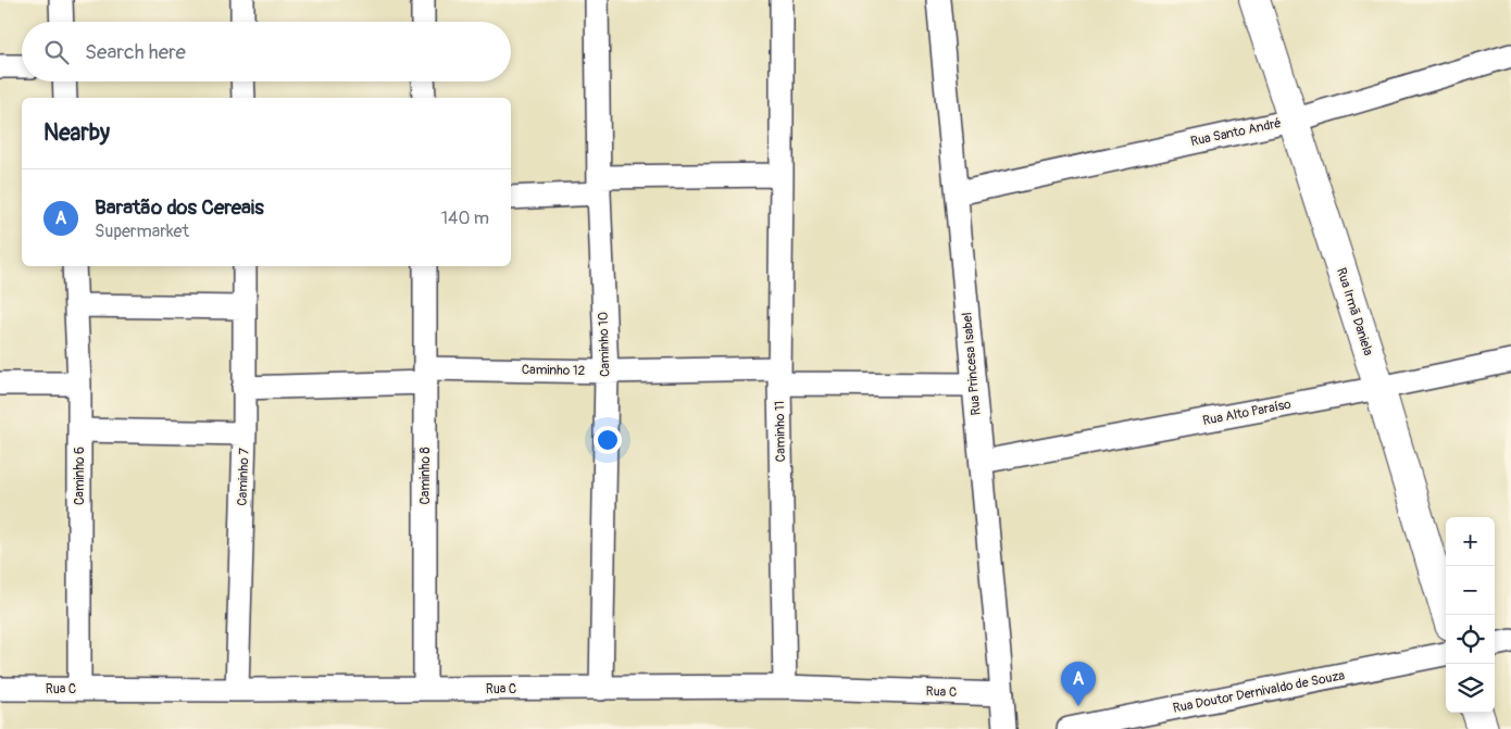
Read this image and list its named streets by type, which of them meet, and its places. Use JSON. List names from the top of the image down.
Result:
{
  "streets": {
    "street": [
      "Rua Santo André",
      "Rua Irmã Daniela",
      "Caminho 10",
      "Rua Princesa Isabel",
      "Caminho 12",
      "Rua Alto Paraíso",
      "Caminho 11",
      "Caminho 6",
      "Caminho 8",
      "Caminho 7",
      "Rua C",
      "Rua Doutor Dernivaldo de Souza"
    ]
  },
  "crossings": [
    ["Rua Santo André", "Rua Irmã Daniela"],
    ["Rua Santo André", "Rua Princesa Isabel"],
    ["Rua Irmã Daniela", "Rua Alto Paraíso"],
    ["Caminho 10", "Caminho 12"],
    ["Caminho 10", "Rua C"],
    ["Rua Princesa Isabel", "Caminho 12"],
    ["Rua Princesa Isabel", "Rua Alto Paraíso"],
    ["Rua Princesa Isabel", "Rua C"],
    ["Caminho 12", "Caminho 11"],
    ["Caminho 12", "Caminho 8"],
    ["Caminho 12", "Caminho 7"],
    ["Caminho 11", "Rua C"],
    ["Caminho 6", "Rua C"],
    ["Caminho 8", "Rua C"],
    ["Caminho 7", "Rua C"]
  ],
  "page": {
    "search": "Search here",
    "heading": "Nearby",
    "list": [
      {
        "mark": "A",
        "name": "Baratão dos Cereais",
        "note": "Supermarket",
        "value": "140 m"
      }
    ],
    "map_buttons": ["+", "−"],
    "pins": "A"
  }
}
